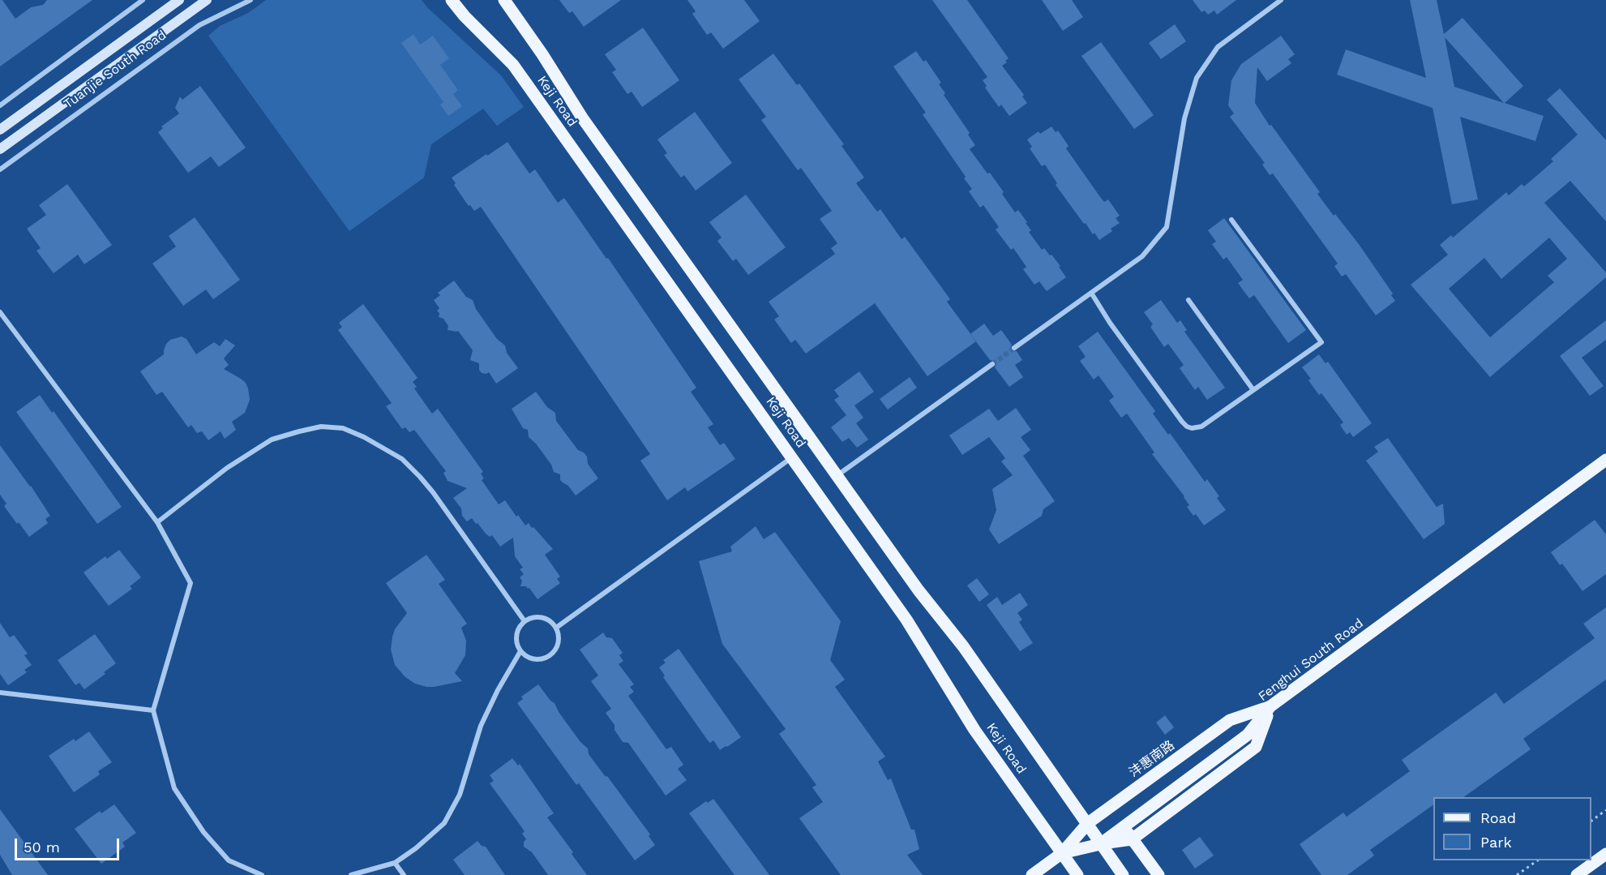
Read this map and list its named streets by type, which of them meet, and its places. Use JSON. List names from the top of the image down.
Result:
{
  "streets": {
    "main road": [
      "Tuanjie South Road",
      "Keji Road",
      "Fenghui South Road",
      "沣惠南路"
    ]
  },
  "crossings": [
    ["Keji Road", "Fenghui South Road"],
    ["Keji Road", "沣惠南路"],
    ["Fenghui South Road", "沣惠南路"]
  ],
  "legend": ["Road", "Park"],
  "scale_bar": "50 m"
}
